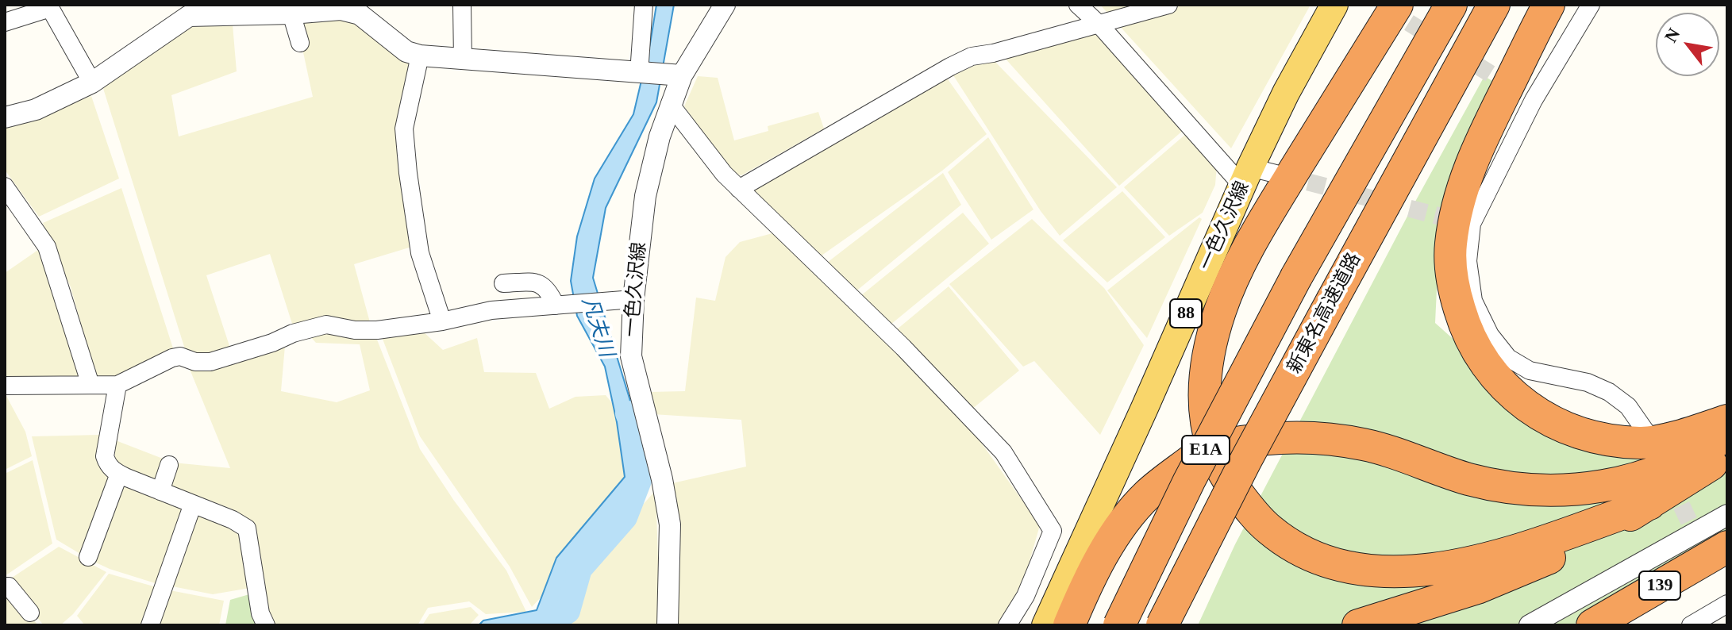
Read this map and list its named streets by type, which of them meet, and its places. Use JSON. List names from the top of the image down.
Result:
{
  "streets": {
    "highway": ["新東名高速道路", "E1A", "139"],
    "main road": ["一色久沢線", "88"]
  },
  "water": ["凡夫川"],
  "north": "top left"
}
